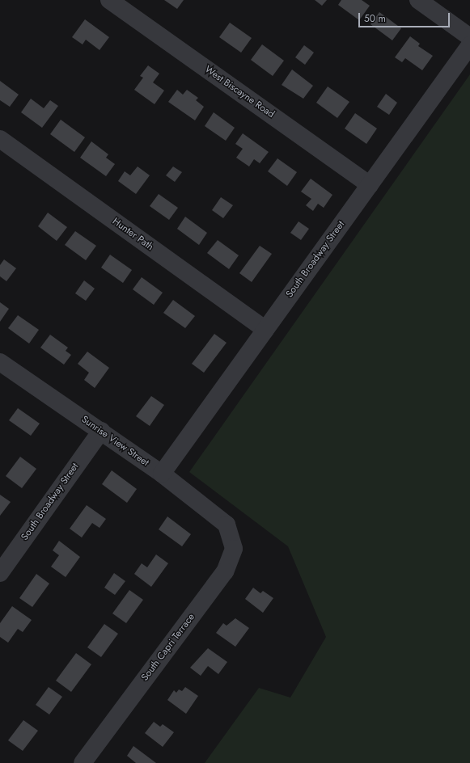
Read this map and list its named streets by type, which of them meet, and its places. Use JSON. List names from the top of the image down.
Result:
{
  "streets": {
    "street": [
      "West Biscayne Road",
      "Hunter Path",
      "South Broadway Street",
      "Sunrise View Street",
      "South Capri Terrace"
    ]
  },
  "crossings": [
    ["West Biscayne Road", "South Broadway Street"],
    ["Hunter Path", "South Broadway Street"],
    ["South Broadway Street", "Sunrise View Street"],
    ["Sunrise View Street", "South Capri Terrace"]
  ],
  "scale_bar": "50 m"
}
